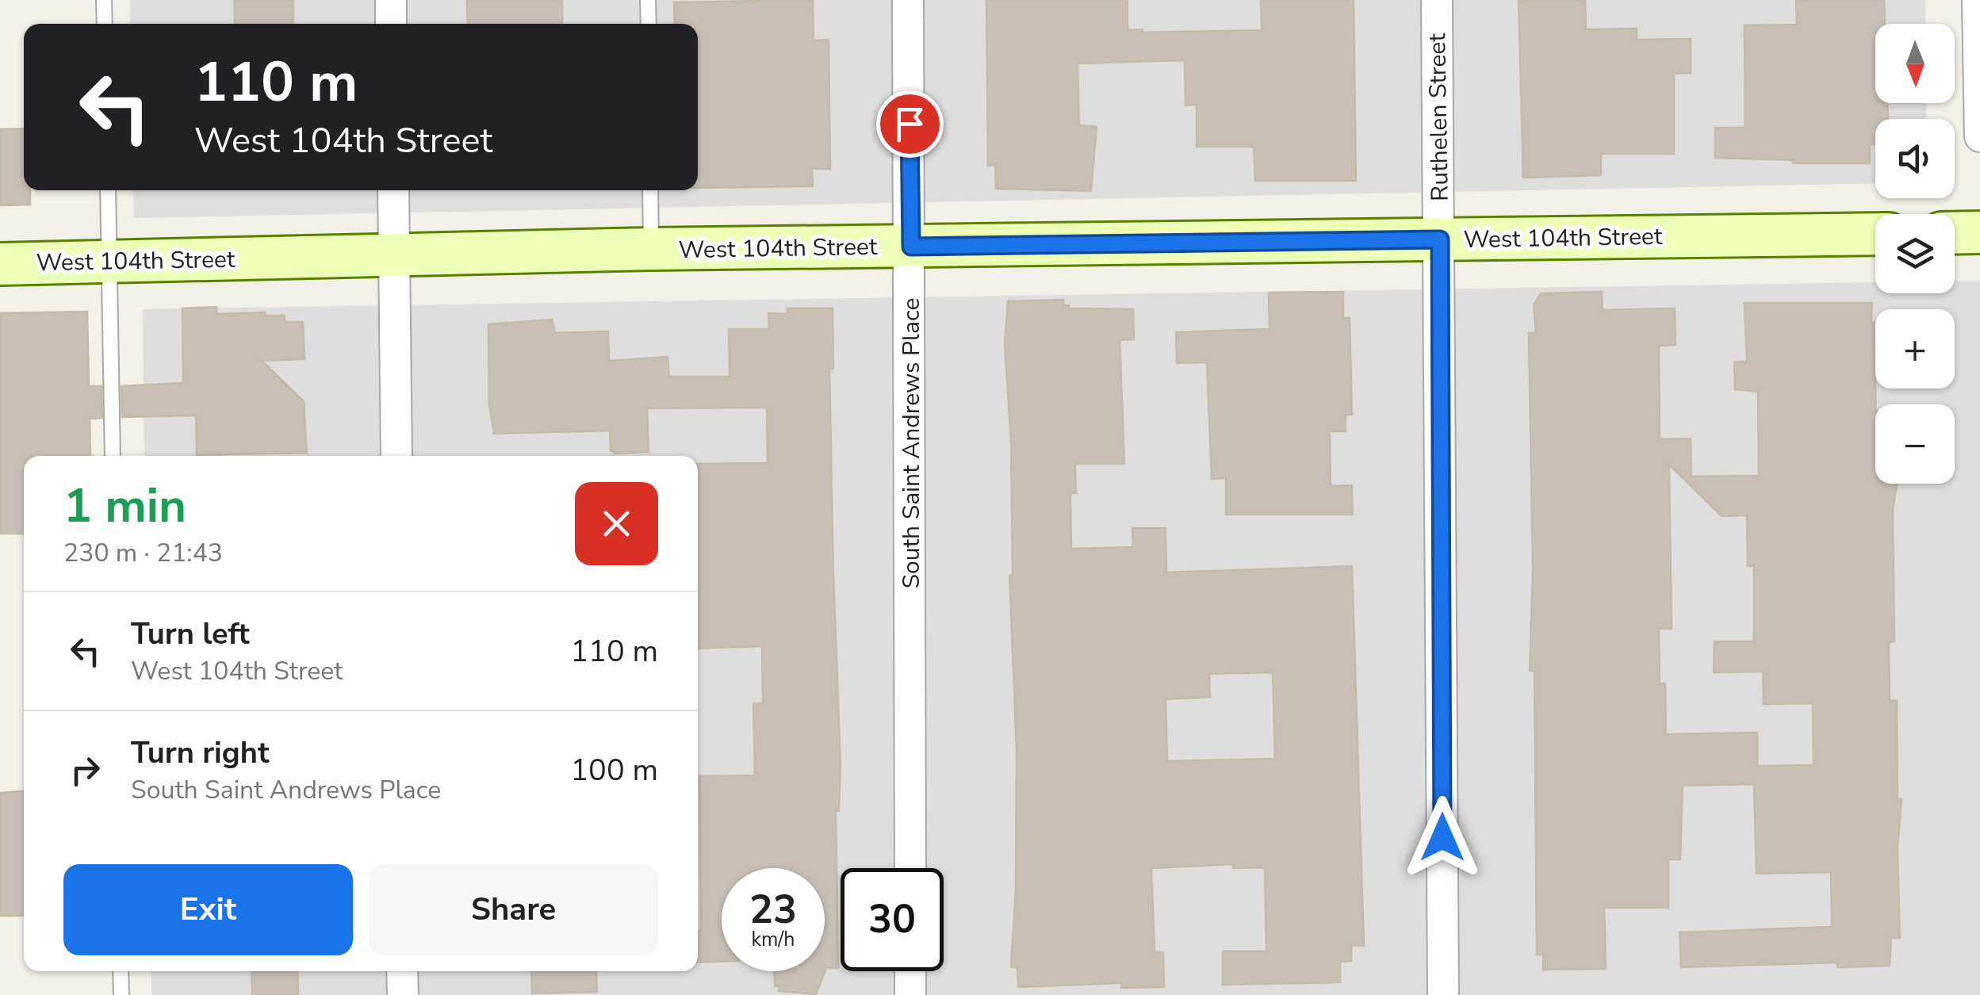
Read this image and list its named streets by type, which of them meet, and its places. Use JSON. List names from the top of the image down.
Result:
{
  "streets": {
    "street": ["Ruthelen Street", "West 104th Street", "South Saint Andrews Place"]
  },
  "crossings": [
    ["Ruthelen Street", "West 104th Street"],
    ["West 104th Street", "South Saint Andrews Place"]
  ],
  "north": "bottom",
  "page": {
    "map_buttons": ["+", "−"],
    "turn": ["110 m", "West 104th Street"],
    "heading": ["1 min", "230 m · 21:43"],
    "list": [
      {
        "name": "Turn left",
        "note": "West 104th Street",
        "value": "110 m"
      },
      {
        "name": "Turn right",
        "note": "South Saint Andrews Place",
        "value": "100 m"
      }
    ],
    "buttons": ["Exit", "Share"],
    "speed": "23 km/h",
    "limit": "30"
  }
}
